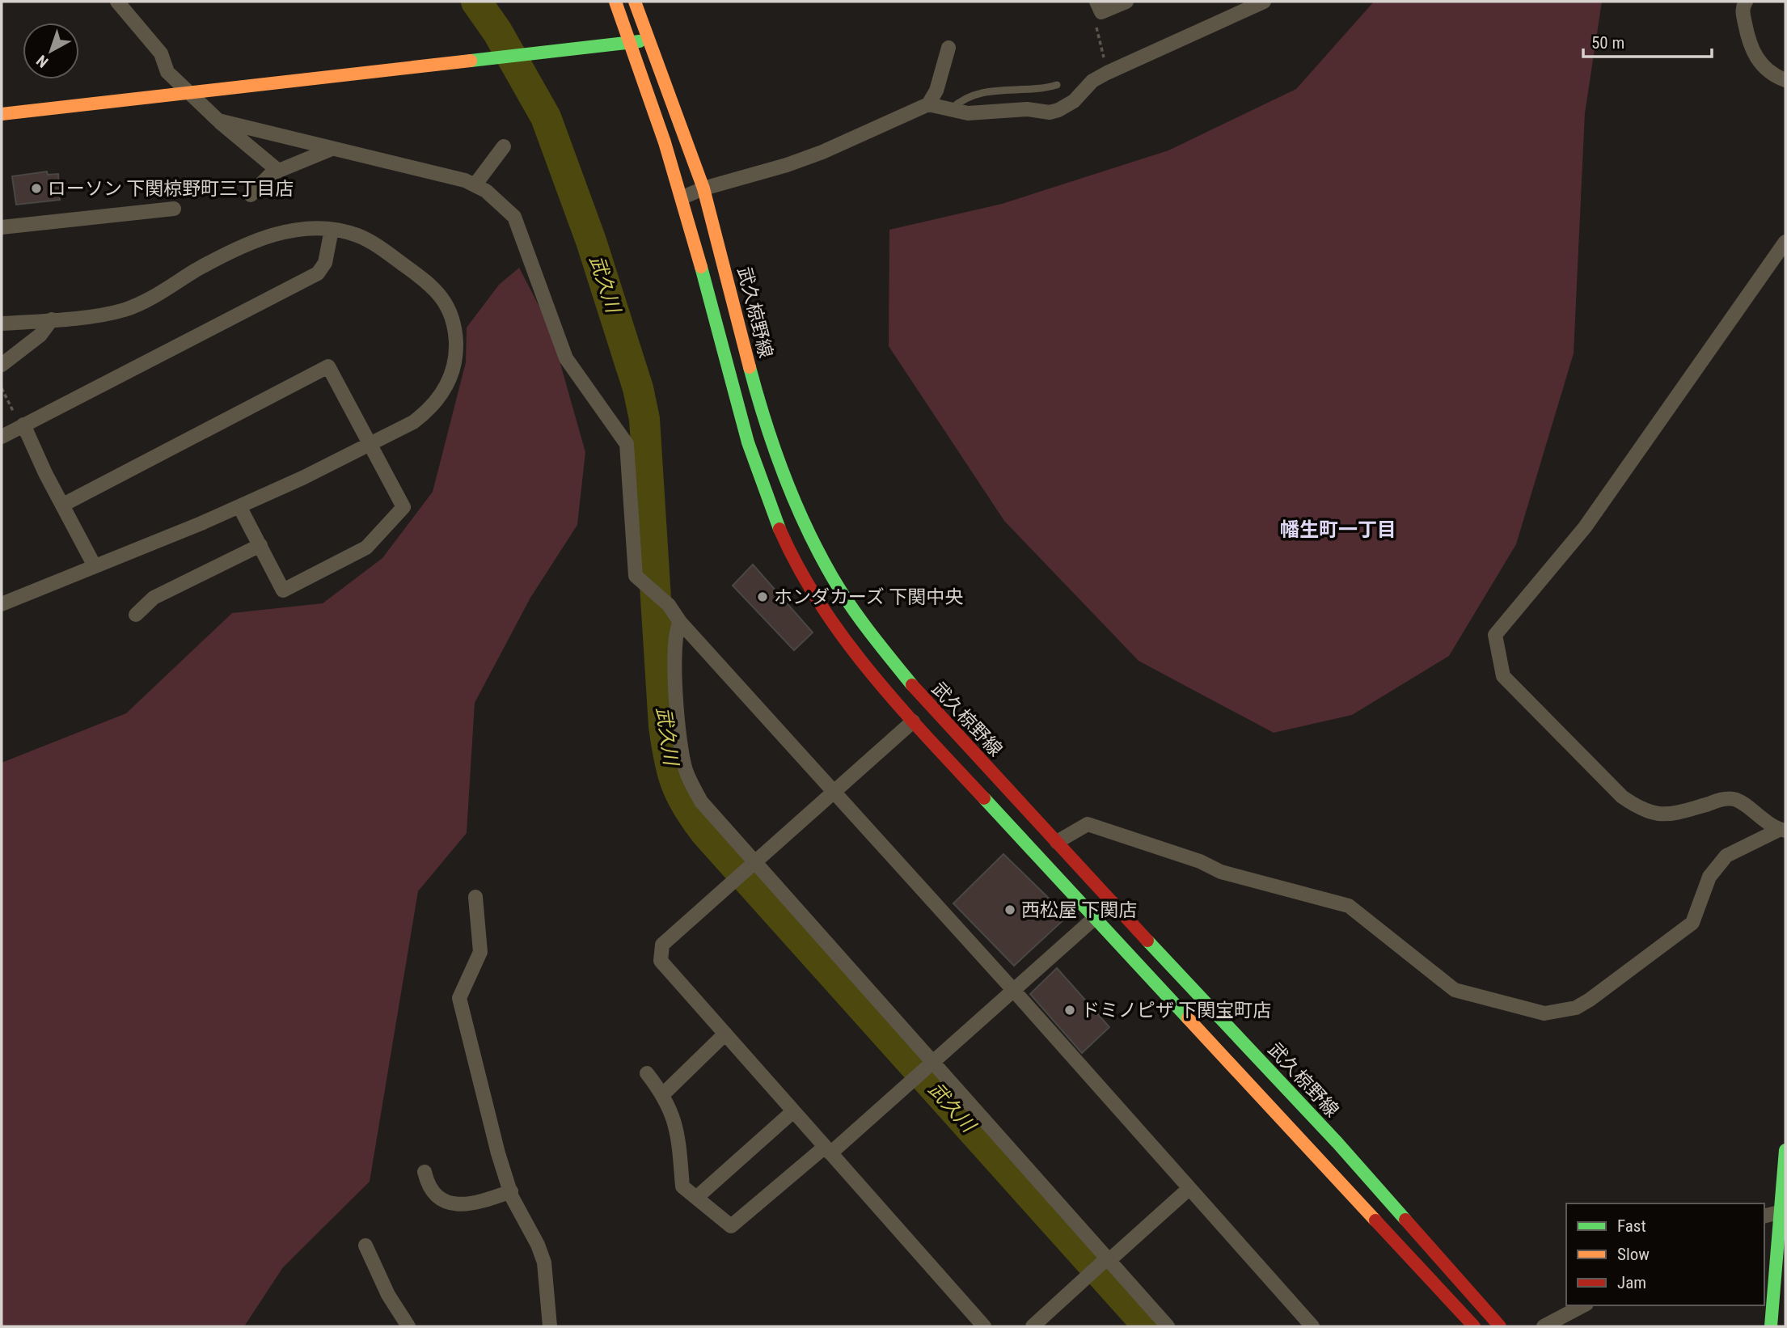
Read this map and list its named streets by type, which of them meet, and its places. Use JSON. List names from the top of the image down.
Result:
{
  "streets": {
    "main road": ["武久椋野線"]
  },
  "districts": ["幡生町一丁目"],
  "water": ["武久川"],
  "places": [
    "ローソン 下関椋野町三丁目店",
    "ホンダカーズ 下関中央",
    "西松屋 下関店",
    "ドミノピザ 下関宝町店"
  ],
  "legend": ["Fast", "Slow", "Jam"],
  "scale_bar": "50 m",
  "north": "bottom left"
}
